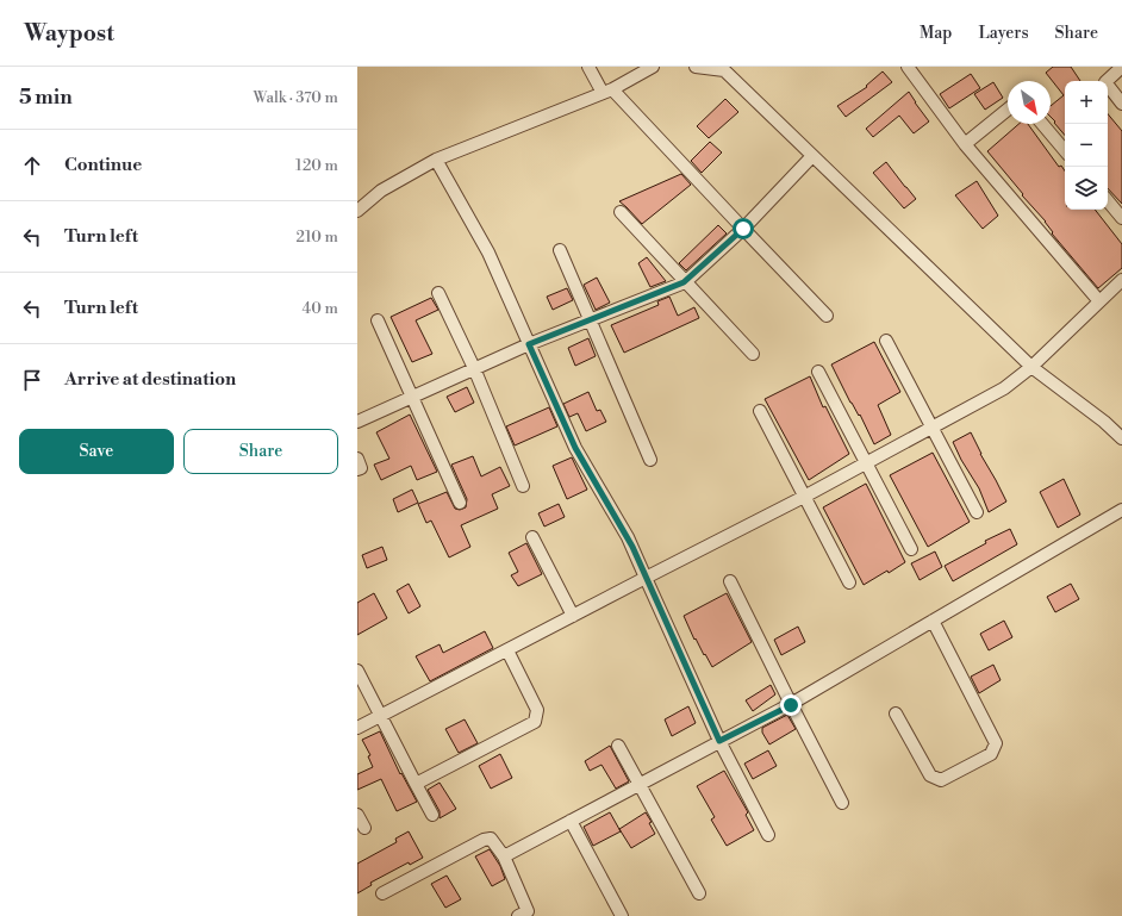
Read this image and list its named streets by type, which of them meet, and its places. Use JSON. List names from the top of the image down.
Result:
{
  "north": "bottom right",
  "page": {
    "header": "Waypost",
    "nav": ["Map", "Layers", "Share"],
    "heading": ["5 min", "Walk · 370 m"],
    "map_buttons": ["+", "−"],
    "list": [
      ["Continue", "120 m"],
      ["Turn left", "210 m"],
      ["Turn left", "40 m"],
      "Arrive at destination"
    ],
    "buttons": ["Save", "Share"]
  }
}
